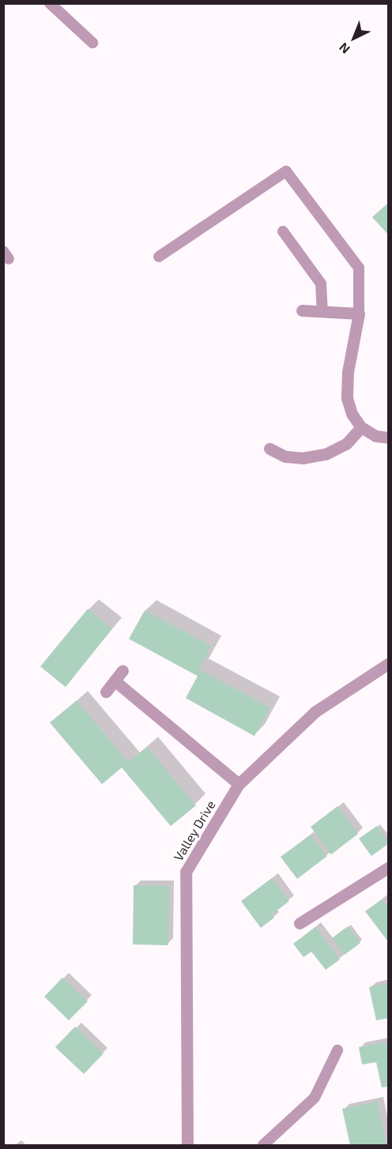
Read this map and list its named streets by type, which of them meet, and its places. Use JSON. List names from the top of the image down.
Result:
{
  "streets": {
    "street": ["Valley Drive"]
  },
  "north": "bottom left"
}
